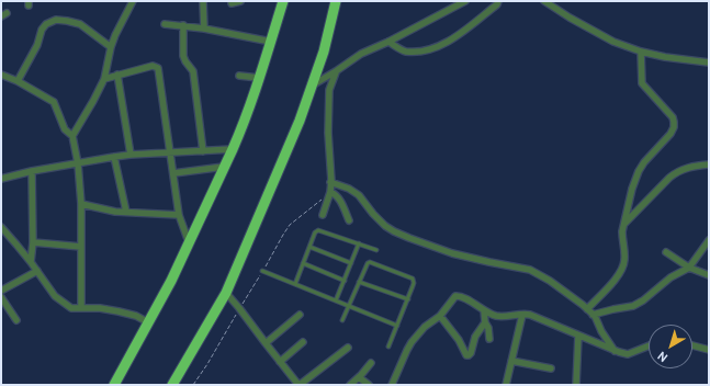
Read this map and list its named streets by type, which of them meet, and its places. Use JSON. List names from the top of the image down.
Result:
{
  "north": "bottom left"
}
